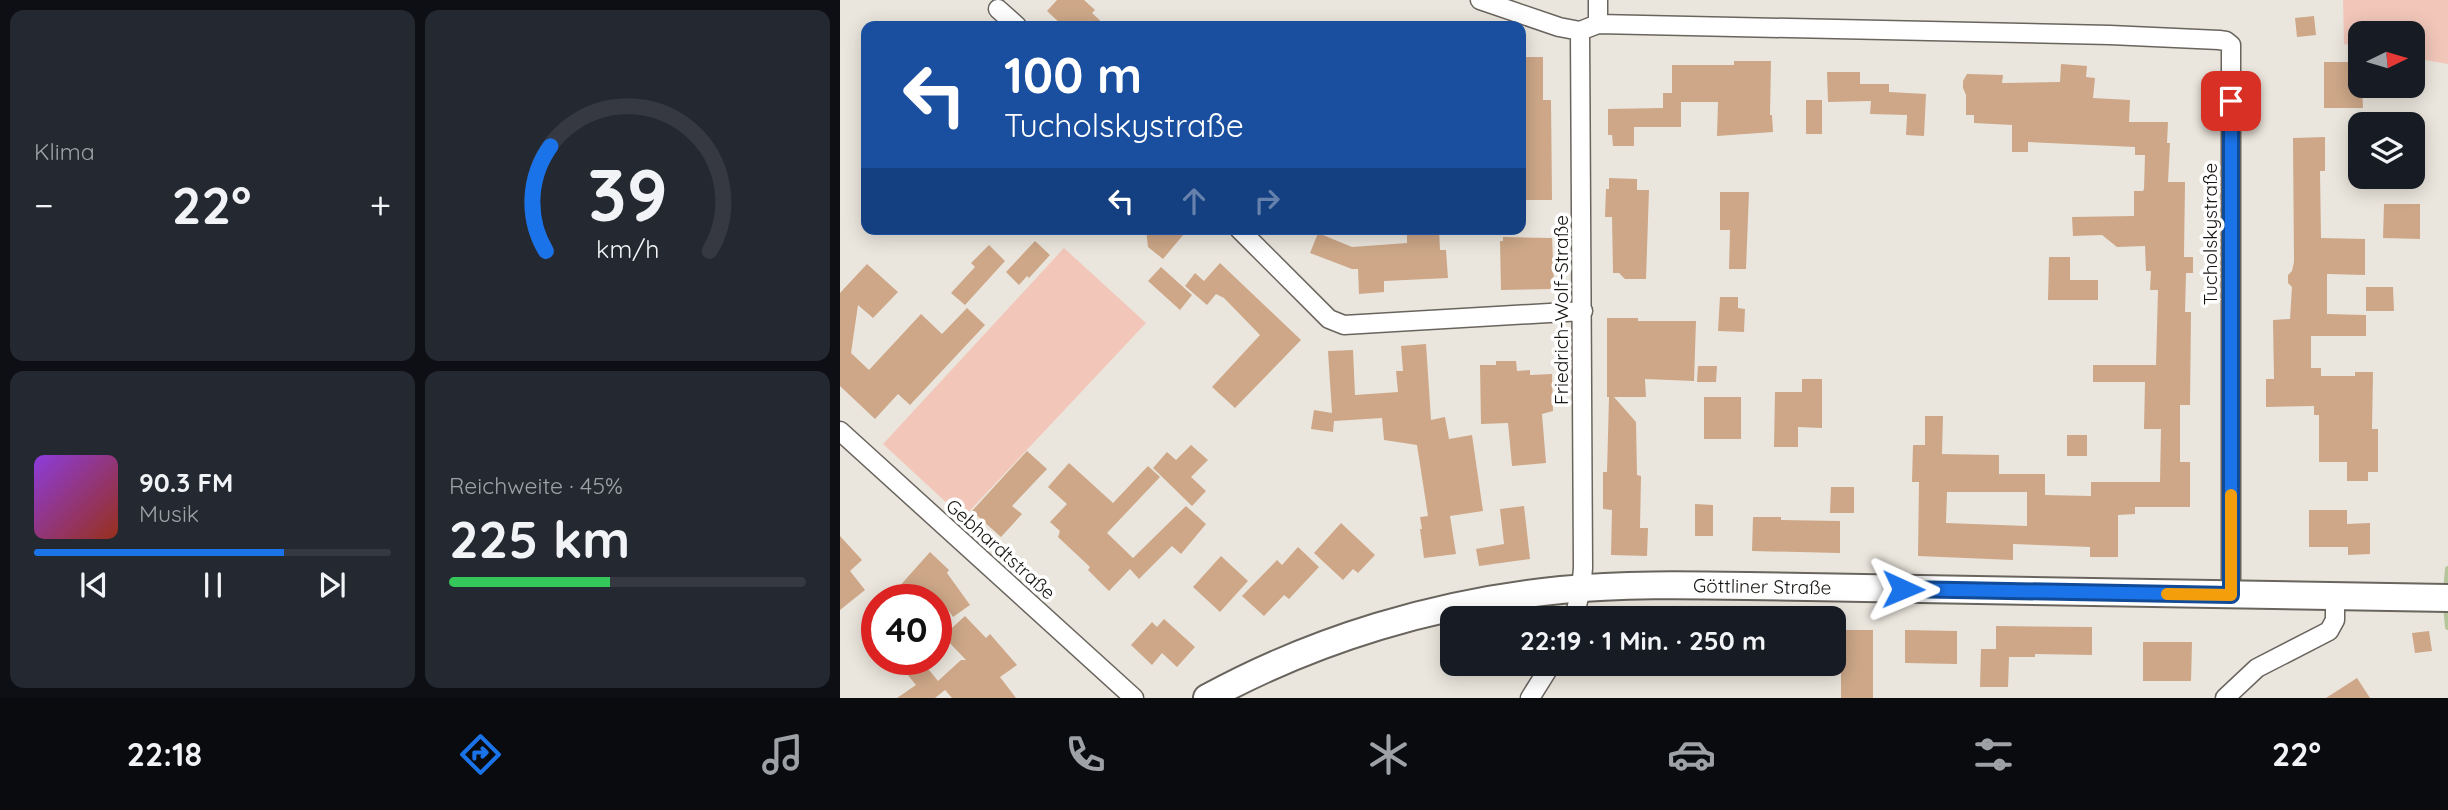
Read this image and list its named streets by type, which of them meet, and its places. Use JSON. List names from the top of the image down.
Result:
{
  "streets": {
    "street": [
      "Tucholskystraße",
      "Friedrich-Wolf-Straße",
      "Gebhardtstraße",
      "Göttliner Straße"
    ]
  },
  "crossings": [
    ["Tucholskystraße", "Friedrich-Wolf-Straße"],
    ["Tucholskystraße", "Göttliner Straße"],
    ["Friedrich-Wolf-Straße", "Göttliner Straße"]
  ],
  "north": "right",
  "page": {
    "tile": [
      "Klima",
      ["Reichweite · 45%", "225 km"]
    ],
    "turn": ["100 m", "Tucholskystraße"],
    "heat": ["−", "22°", "+"],
    "song": ["90.3 FM", "Musik"],
    "limit": "40",
    "trip": "22:19 · 1 Min. · 250 m",
    "tabs": ["22:18", "22°"],
    "gauge": ["39", "km/h"]
  }
}
